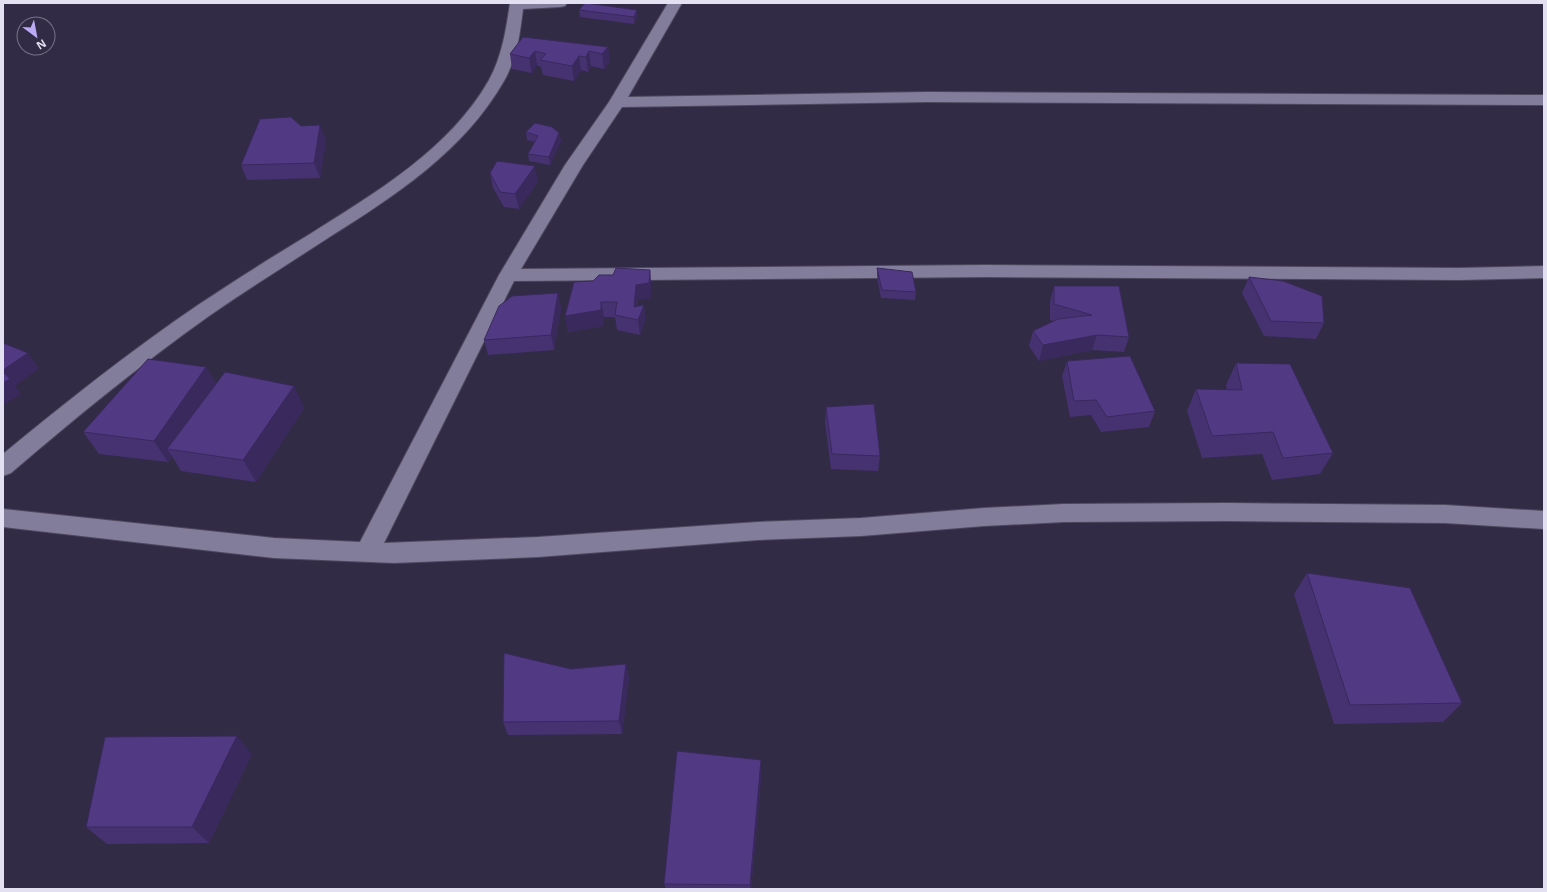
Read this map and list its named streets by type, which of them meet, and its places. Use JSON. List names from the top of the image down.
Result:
{
  "north": "bottom right"
}
